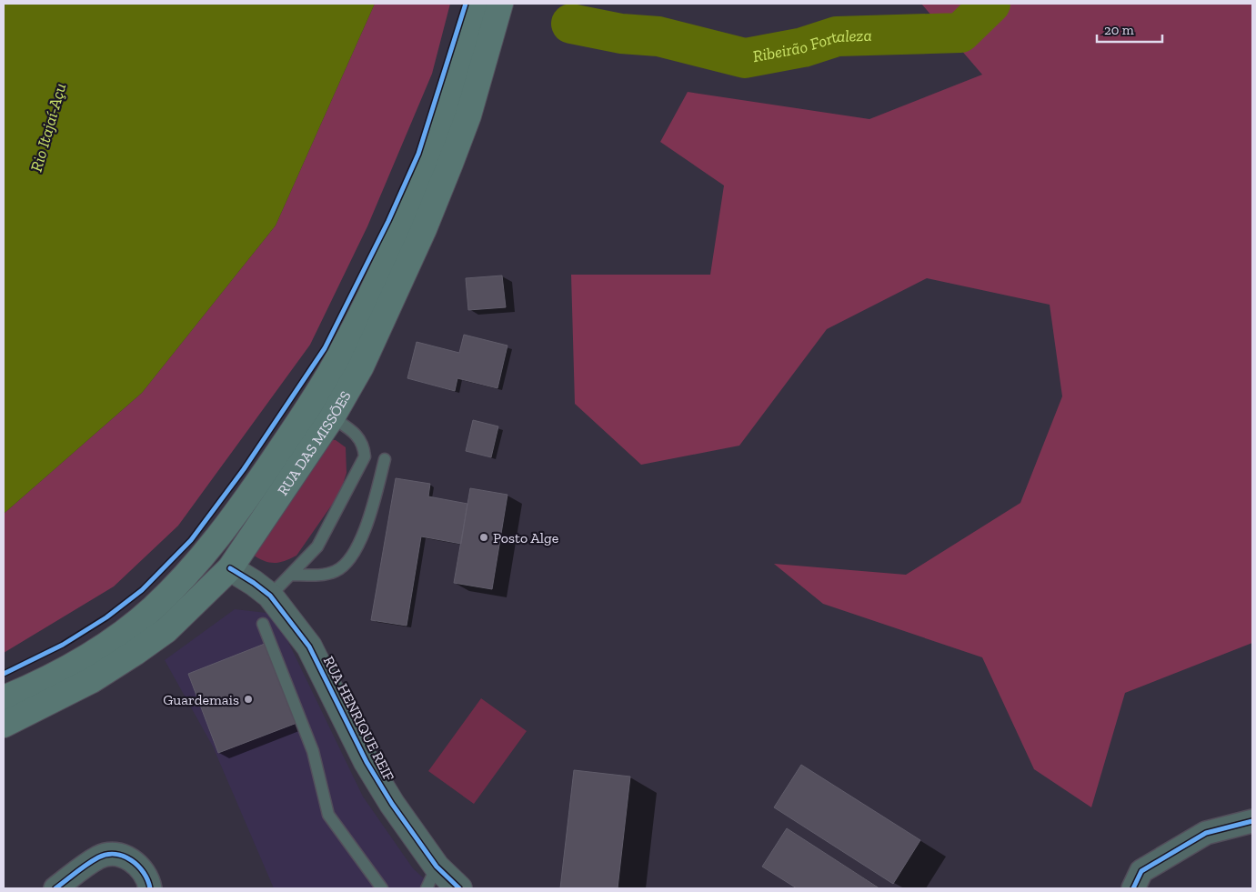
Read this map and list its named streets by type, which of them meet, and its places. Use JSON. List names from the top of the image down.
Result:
{
  "streets": {
    "main road": ["RUA DAS MISSÕES"],
    "street": ["RUA HENRIQUE REIF"]
  },
  "crossings": [
    ["RUA DAS MISSÕES", "RUA HENRIQUE REIF"]
  ],
  "water": ["Ribeirão Fortaleza", "Rio Itajaí-Açu"],
  "places": ["Posto Alge", "Guardemais"],
  "scale_bar": "20 m"
}
